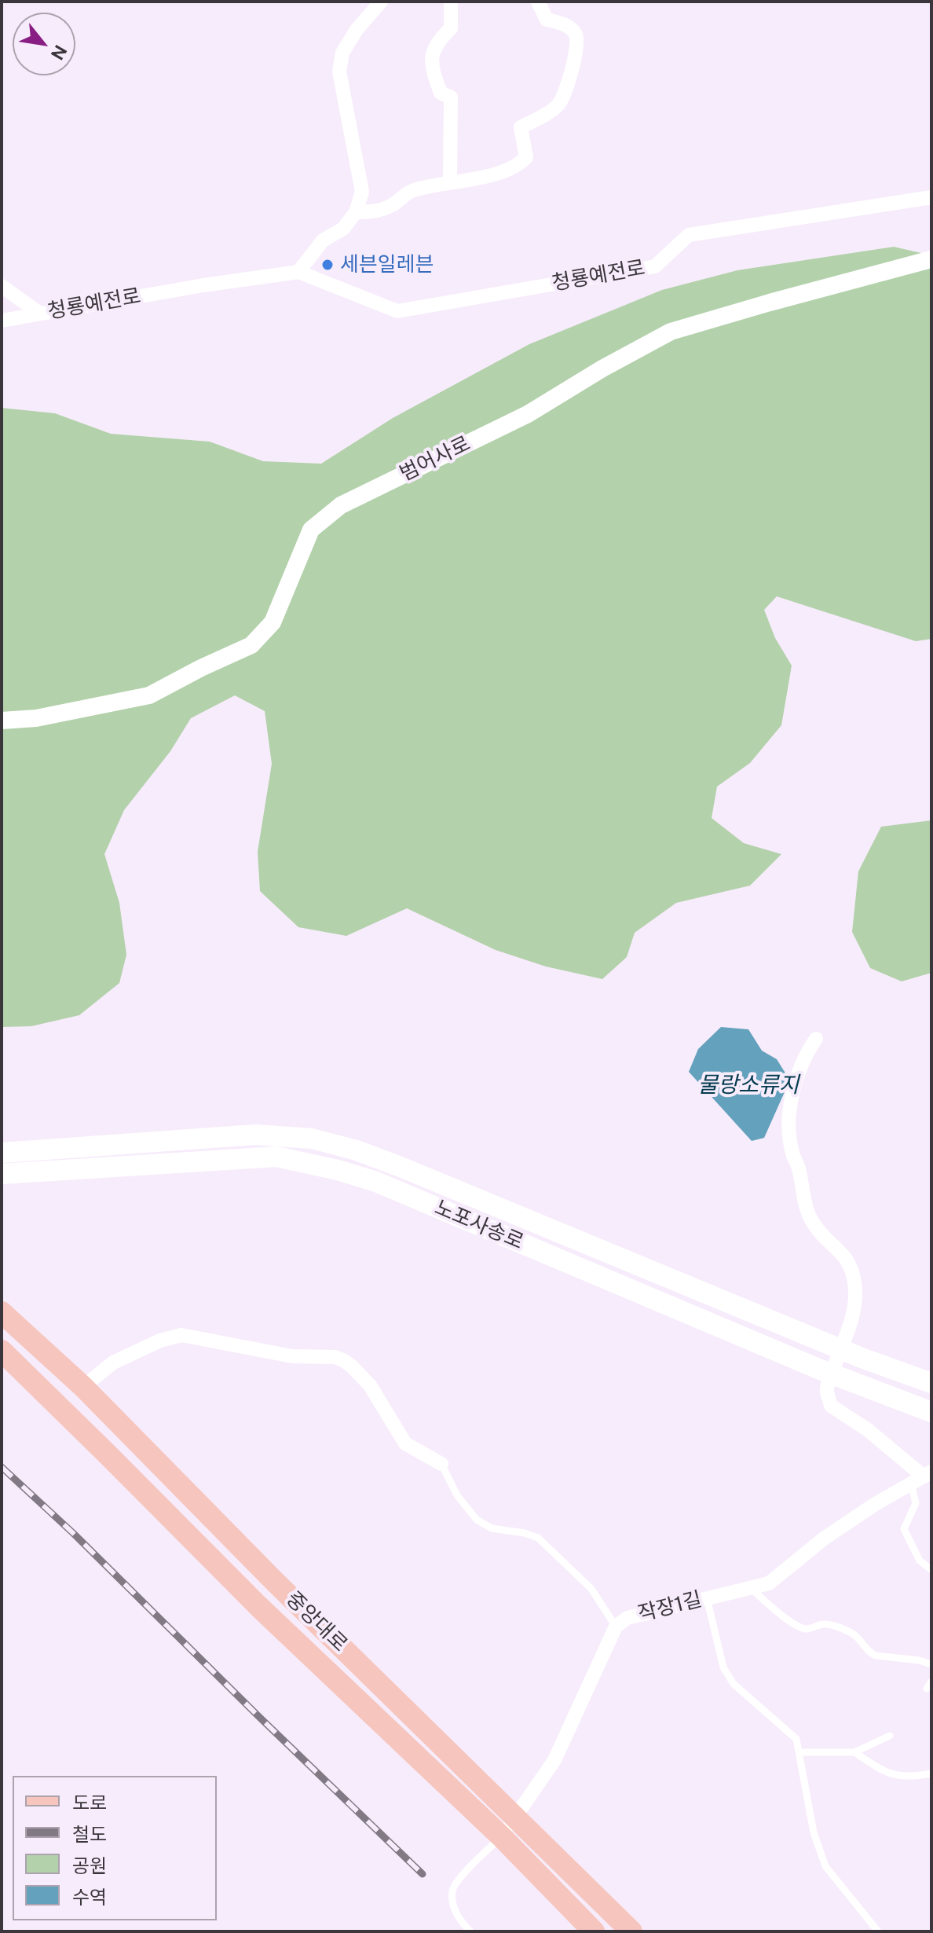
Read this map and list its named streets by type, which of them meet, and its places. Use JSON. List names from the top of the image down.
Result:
{
  "streets": {
    "main road": ["노포사송로", "중앙대로"],
    "street": ["청룡예전로", "범어사로", "작장1길"]
  },
  "crossings": [
    ["작장1길", "중앙대로"]
  ],
  "water": ["물랑소류지"],
  "places": ["세븐일레븐"],
  "legend": [
    "도로",
    "철도",
    "공원",
    "수역"
  ],
  "north": "bottom right"
}
